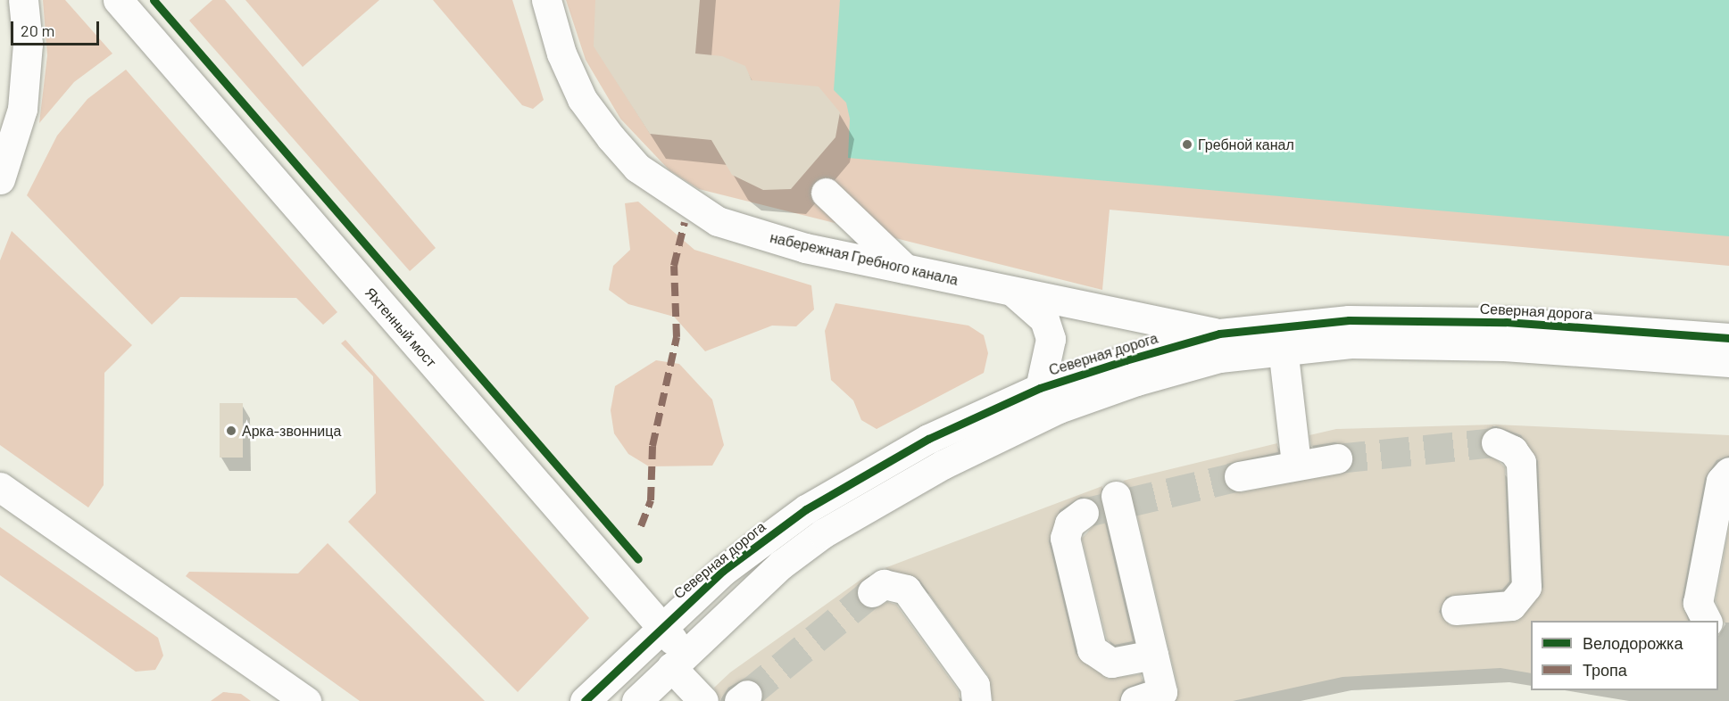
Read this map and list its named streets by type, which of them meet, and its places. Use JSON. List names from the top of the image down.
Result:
{
  "streets": {
    "street": ["набережная Гребного канала", "Северная дорога", "Яхтенный мост"]
  },
  "crossings": [
    ["набережная Гребного канала", "Северная дорога"],
    ["Северная дорога", "Яхтенный мост"]
  ],
  "places": ["Гребной канал", "Арка-звонница"],
  "legend": ["Велодорожка", "Тропа"],
  "scale_bar": "20 m"
}
